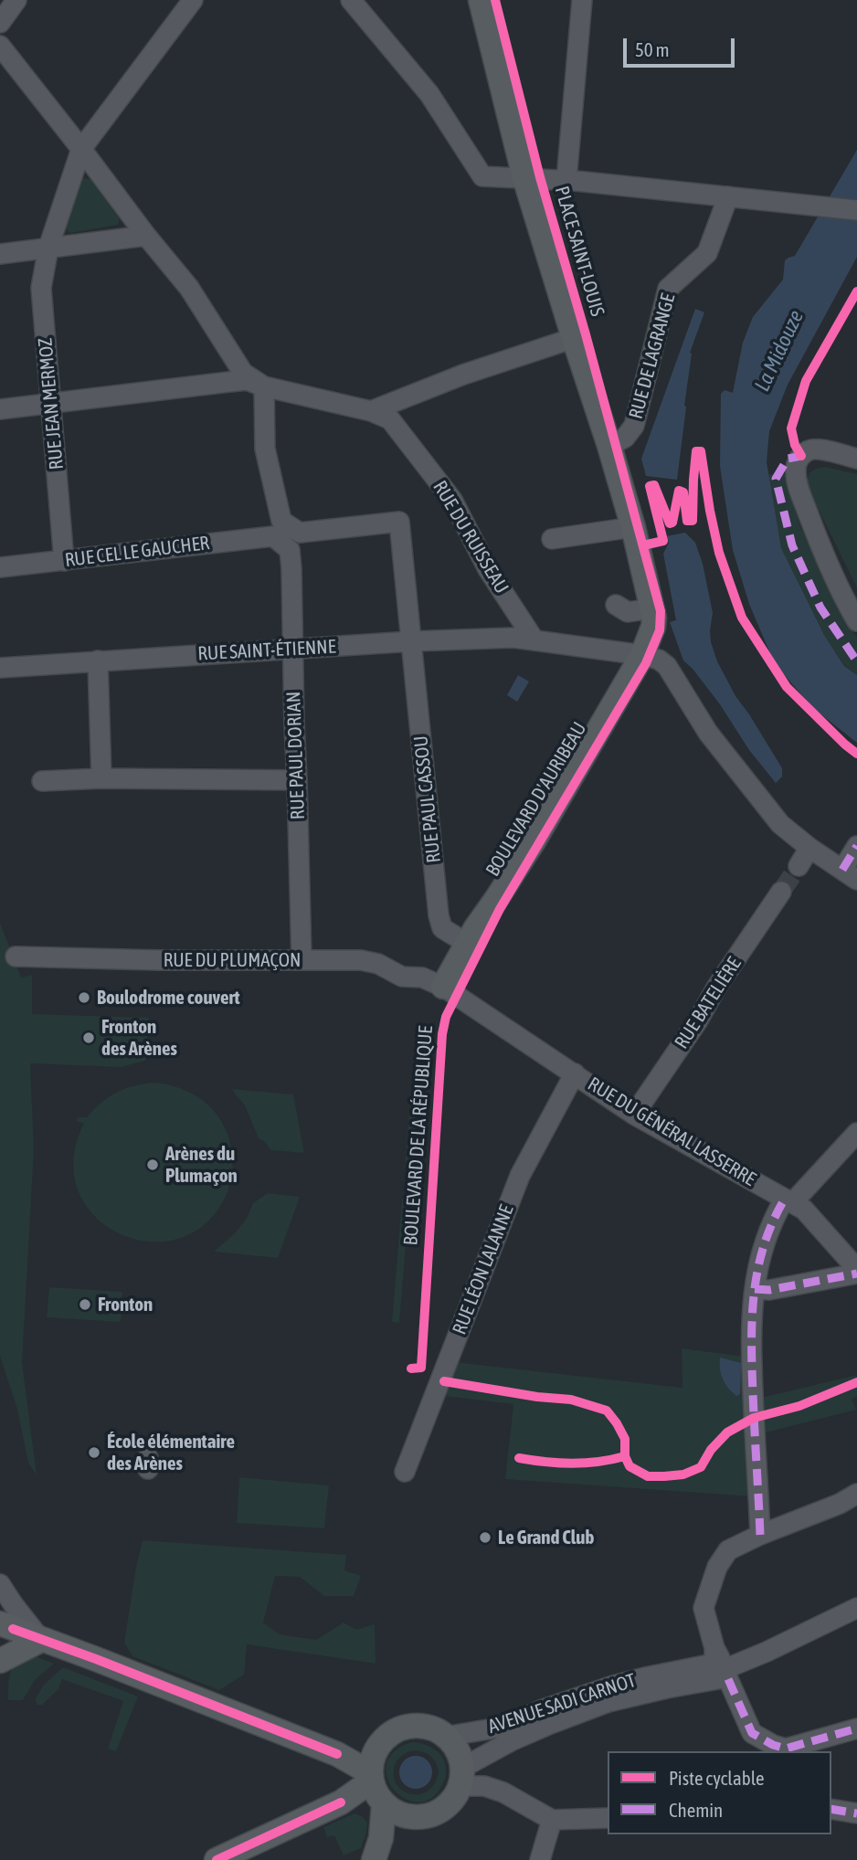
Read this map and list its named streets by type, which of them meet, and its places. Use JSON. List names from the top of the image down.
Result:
{
  "streets": {
    "main road": ["PLACE SAINT-LOUIS", "BOULEVARD D'AURIBEAU"],
    "street": [
      "RUE DE LAGRANGE",
      "RUE JEAN MERMOZ",
      "RUE DU RUISSEAU",
      "RUE CEL LE GAUCHER",
      "RUE SAINT-ÉTIENNE",
      "RUE PAUL DORIAN",
      "RUE PAUL CASSOU",
      "RUE DU PLUMAÇON",
      "RUE BATELIÈRE",
      "RUE DU GÉNÉRAL LASSERRE",
      "RUE LÉON LALANNE",
      "AVENUE SADI CARNOT"
    ],
    "cycle path": ["BOULEVARD DE LA RÉPUBLIQUE"]
  },
  "crossings": [
    ["PLACE SAINT-LOUIS", "RUE DE LAGRANGE"],
    ["PLACE SAINT-LOUIS", "BOULEVARD D'AURIBEAU"],
    ["RUE JEAN MERMOZ", "RUE CEL LE GAUCHER"],
    ["RUE DU RUISSEAU", "RUE SAINT-ÉTIENNE"],
    ["RUE SAINT-ÉTIENNE", "RUE PAUL DORIAN"],
    ["RUE SAINT-ÉTIENNE", "RUE PAUL CASSOU"],
    ["RUE PAUL DORIAN", "RUE DU PLUMAÇON"],
    ["RUE PAUL CASSOU", "BOULEVARD D'AURIBEAU"],
    ["BOULEVARD D'AURIBEAU", "RUE DU PLUMAÇON"],
    ["BOULEVARD D'AURIBEAU", "RUE DU GÉNÉRAL LASSERRE"],
    ["RUE DU PLUMAÇON", "RUE DU GÉNÉRAL LASSERRE"],
    ["RUE BATELIÈRE", "RUE DU GÉNÉRAL LASSERRE"],
    ["RUE DU GÉNÉRAL LASSERRE", "RUE LÉON LALANNE"]
  ],
  "water": ["La Midouze"],
  "places": [
    "Boulodrome couvert",
    "Fronton des Arènes",
    "Arènes du Plumaçon",
    "Fronton",
    "École élémentaire des Arènes",
    "Le Grand Club"
  ],
  "legend": ["Piste cyclable", "Chemin"],
  "scale_bar": "50 m"
}
